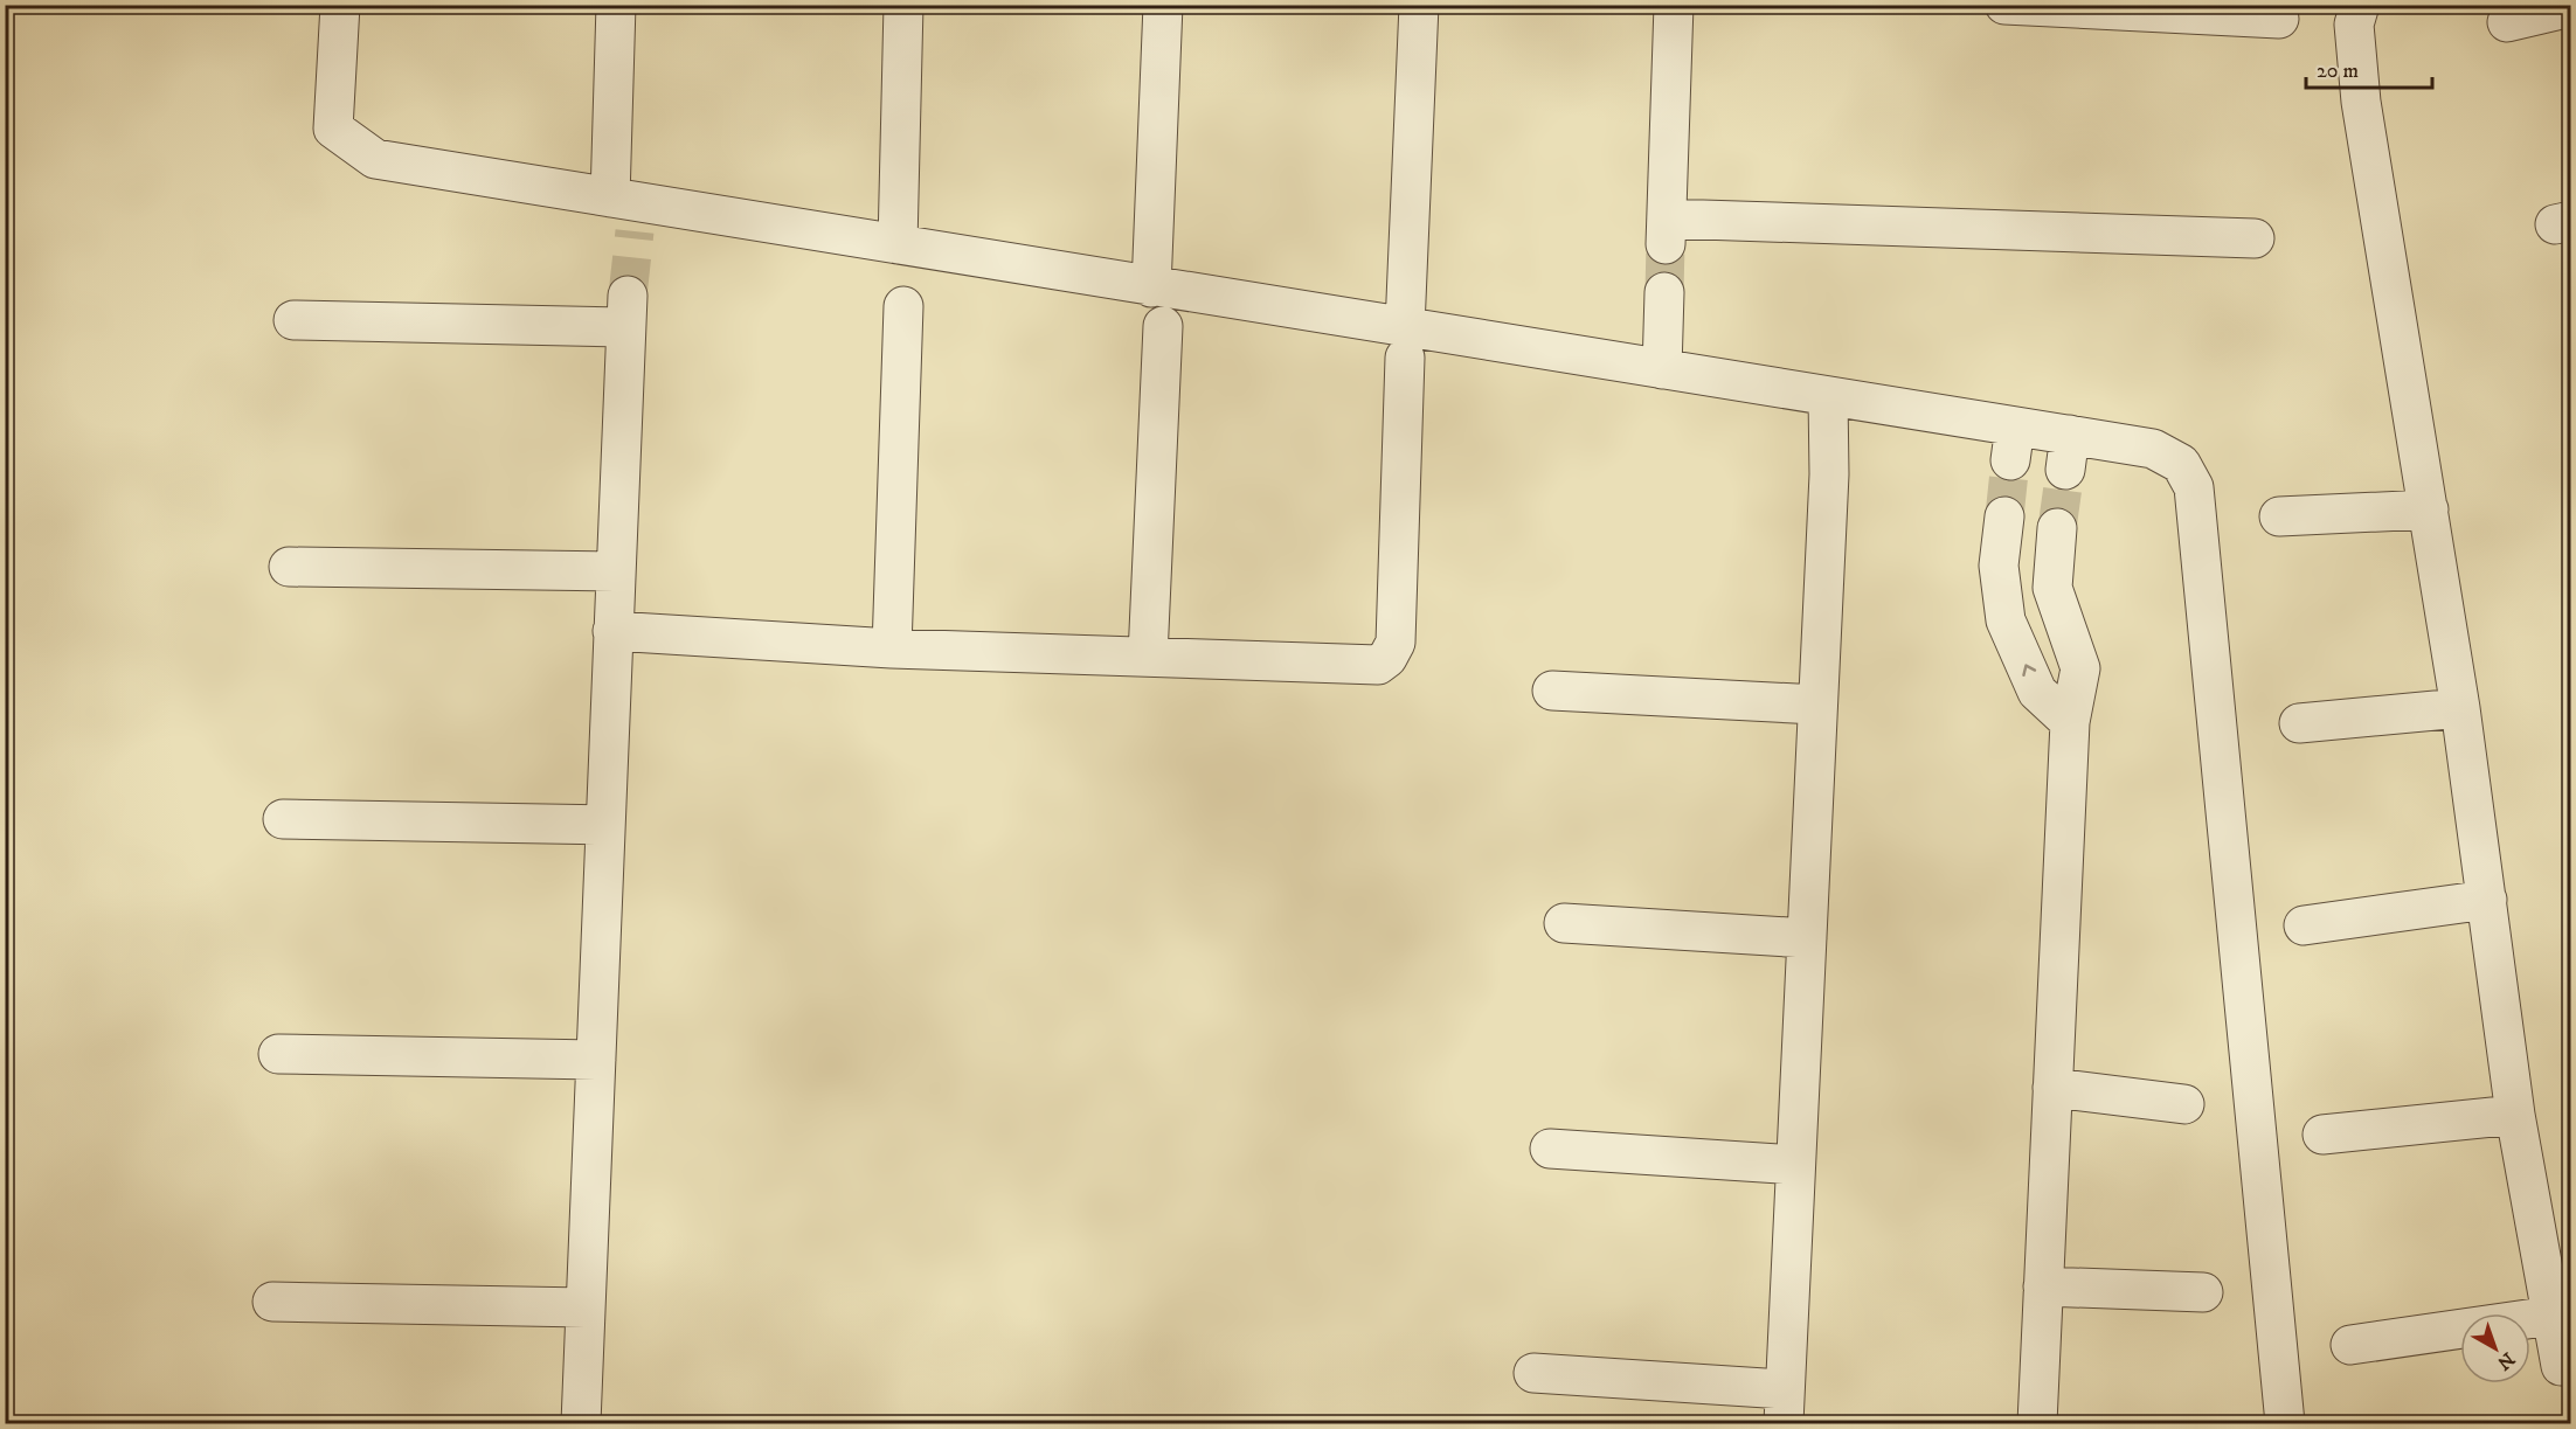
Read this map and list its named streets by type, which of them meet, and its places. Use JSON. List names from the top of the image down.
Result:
{
  "scale_bar": "20 m",
  "north": "bottom right"
}
